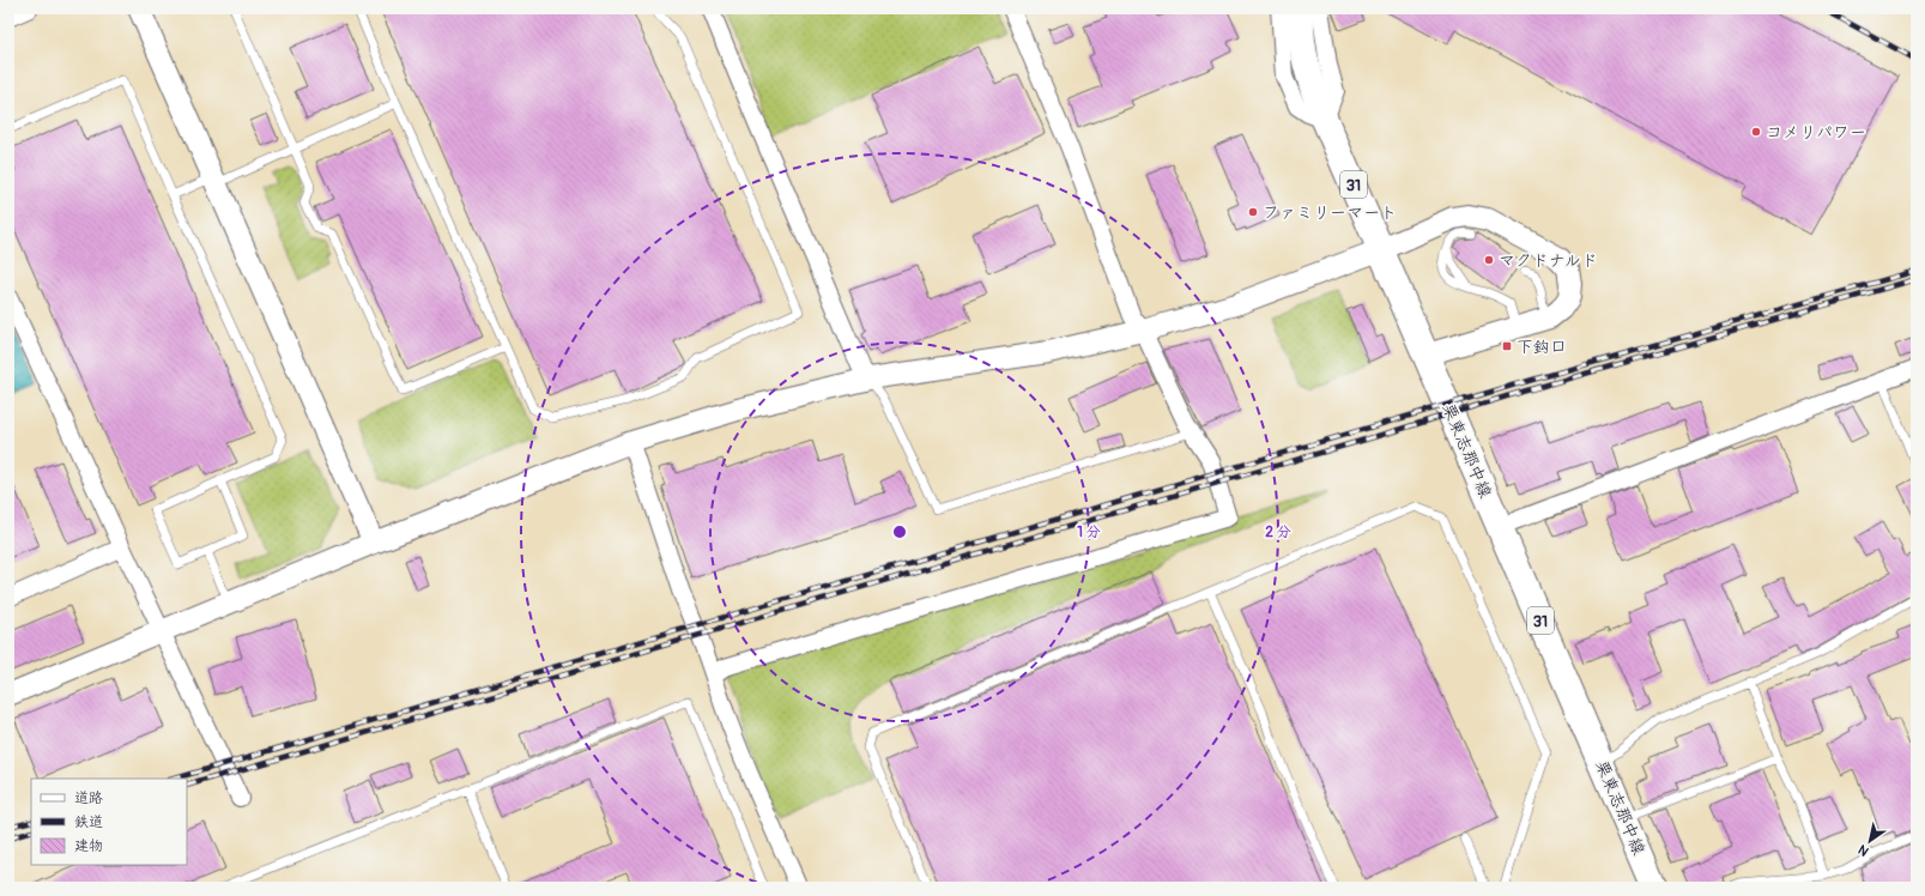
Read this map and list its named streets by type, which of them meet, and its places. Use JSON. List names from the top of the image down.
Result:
{
  "streets": {
    "main road": ["31", "栗東志那中線"]
  },
  "places": {
    "other": ["コメリパワー", "ファミリーマート", "マクドナルド"],
    "transit": ["下鈎口"]
  },
  "legend": ["道路", "鉄道", "建物"],
  "north": "bottom left",
  "rings": ["1 分", "2 分"]
}
